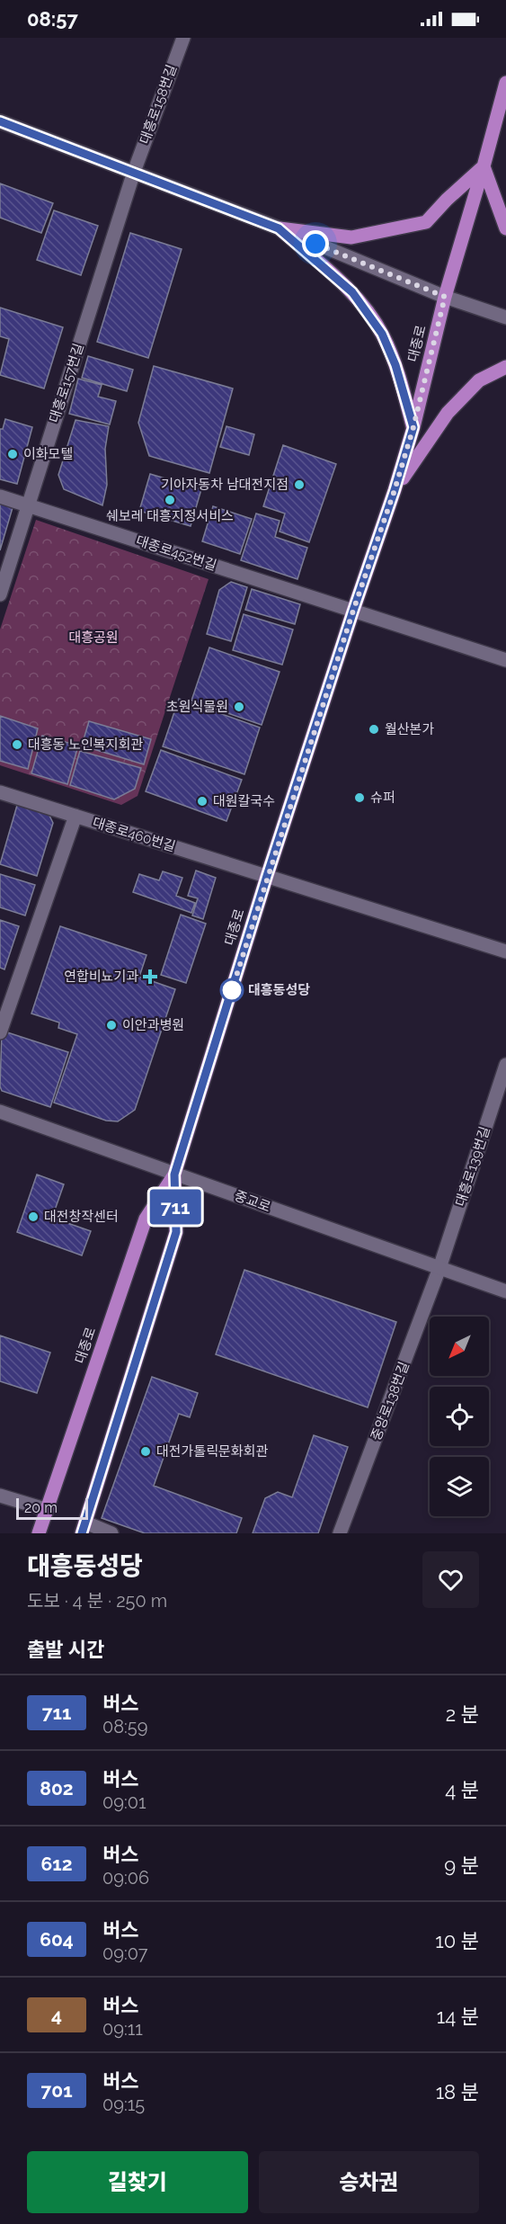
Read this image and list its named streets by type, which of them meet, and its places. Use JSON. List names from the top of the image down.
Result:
{
  "streets": {
    "main road": ["대종로"],
    "street": [
      "대흥로158번길",
      "대흥로157번길",
      "대종로452번길",
      "대종로460번길",
      "대흥로139번길",
      "중교로",
      "중앙로138번길"
    ]
  },
  "crossings": [
    ["대흥로158번길", "대흥로157번길"],
    ["대종로", "대종로452번길"],
    ["대종로", "대종로460번길"],
    ["대종로", "중교로"],
    ["대흥로157번길", "대종로452번길"],
    ["대흥로139번길", "중교로"],
    ["대흥로139번길", "중앙로138번길"],
    ["중교로", "중앙로138번길"]
  ],
  "parks": ["대흥공원"],
  "places": {
    "other": [
      "이화모텔",
      "기아자동차 남대전지점",
      "쉐보레 대흥지정서비스",
      "초원식물원",
      "월산본가",
      "대흥동 노인복지회관",
      "슈퍼",
      "대원칼국수",
      "대흥동성당",
      "이안과병원",
      "대전창작센터",
      "대전가톨릭문화회관"
    ],
    "health": ["연합비뇨기과"]
  },
  "lines": ["bus line 711"],
  "scale_bar": "20 m",
  "north": "bottom left",
  "page": {
    "status": "08:57",
    "on_map": "711",
    "scale": "20 m",
    "heading": [
      ["대흥동성당", "도보 · 4 분 · 250 m"],
      "출발 시간"
    ],
    "list": [
      {
        "mark": "711",
        "name": "버스",
        "note": "08:59",
        "value": "2 분"
      },
      {
        "mark": "802",
        "name": "버스",
        "note": "09:01",
        "value": "4 분"
      },
      {
        "mark": "612",
        "name": "버스",
        "note": "09:06",
        "value": "9 분"
      },
      {
        "mark": "604",
        "name": "버스",
        "note": "09:07",
        "value": "10 분"
      },
      {
        "mark": "4",
        "name": "버스",
        "note": "09:11",
        "value": "14 분"
      },
      {
        "mark": "701",
        "name": "버스",
        "note": "09:15",
        "value": "18 분"
      }
    ],
    "buttons": ["길찾기", "승차권"]
  }
}
